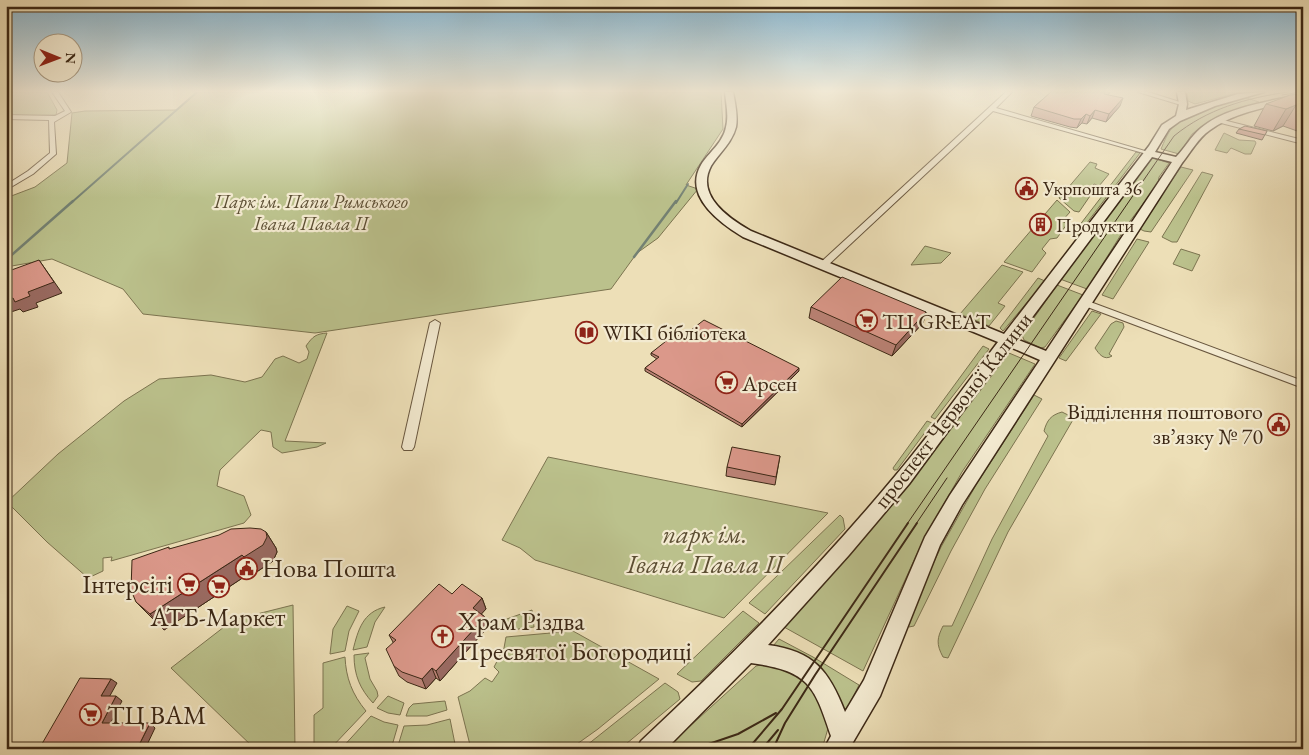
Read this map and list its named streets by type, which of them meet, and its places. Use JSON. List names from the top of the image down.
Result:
{
  "streets": {
    "main road": ["проспект Червоної Калини"]
  },
  "parks": ["Парк ім. Папи Римського Івана Павла ІІ", "парк ім. Івана Павла II"],
  "places": {
    "public building": ["Укрпошта 36", "Відділення поштового зв’язку № 70", "Нова Пошта"],
    "building": ["Продукти"],
    "supermarket": [
      "ТЦ GREAT",
      "Арсен",
      "Інтерсіті",
      "АТБ-Маркет",
      "ТЦ ВАМ"
    ],
    "library": ["WIKI бібліотека"],
    "church": ["Храм Різдва Пресвятої Богородиці"]
  },
  "north": "right"
}
